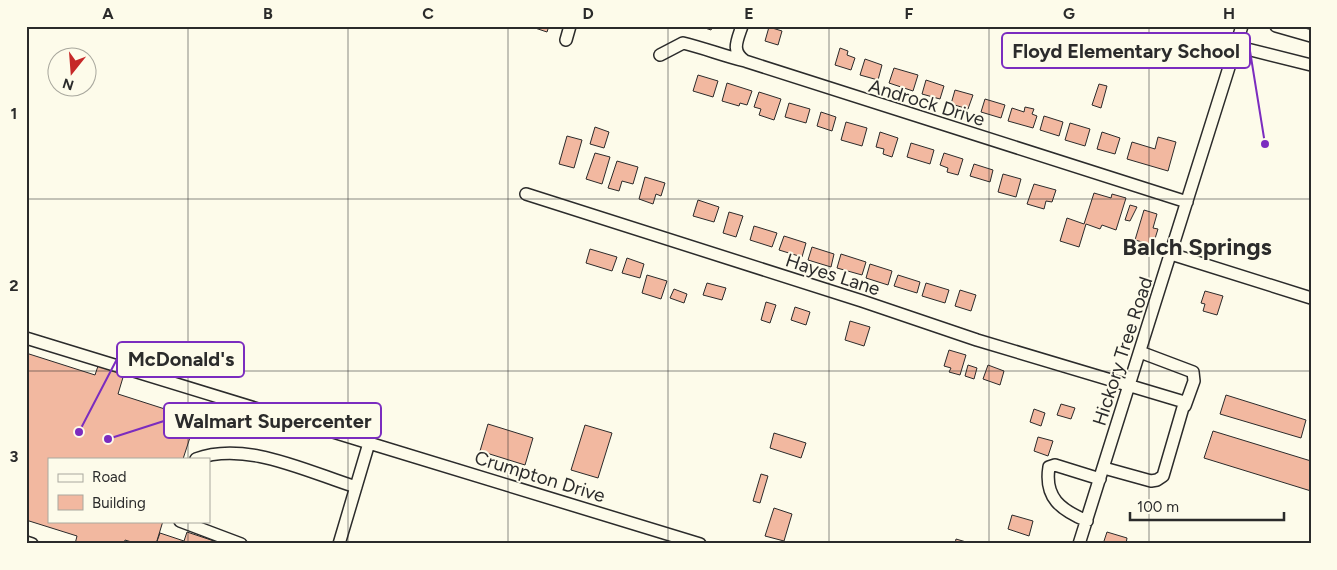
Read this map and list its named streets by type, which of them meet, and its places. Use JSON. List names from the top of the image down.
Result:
{
  "streets": {
    "street": [
      "Androck Drive",
      "Hayes Lane",
      "Hickory Tree Road",
      "Crumpton Drive"
    ]
  },
  "crossings": [
    ["Androck Drive", "Hickory Tree Road"],
    ["Hayes Lane", "Hickory Tree Road"]
  ],
  "districts": ["Balch Springs"],
  "places": ["Floyd Elementary School", "McDonald's", "Walmart Supercenter"],
  "legend": ["Road", "Building"],
  "scale_bar": "100 m",
  "north": "bottom",
  "grid": {
    "columns": [
      "A",
      "B",
      "C",
      "D",
      "E",
      "F",
      "G",
      "H"
    ],
    "rows": ["1", "2", "3"]
  }
}
